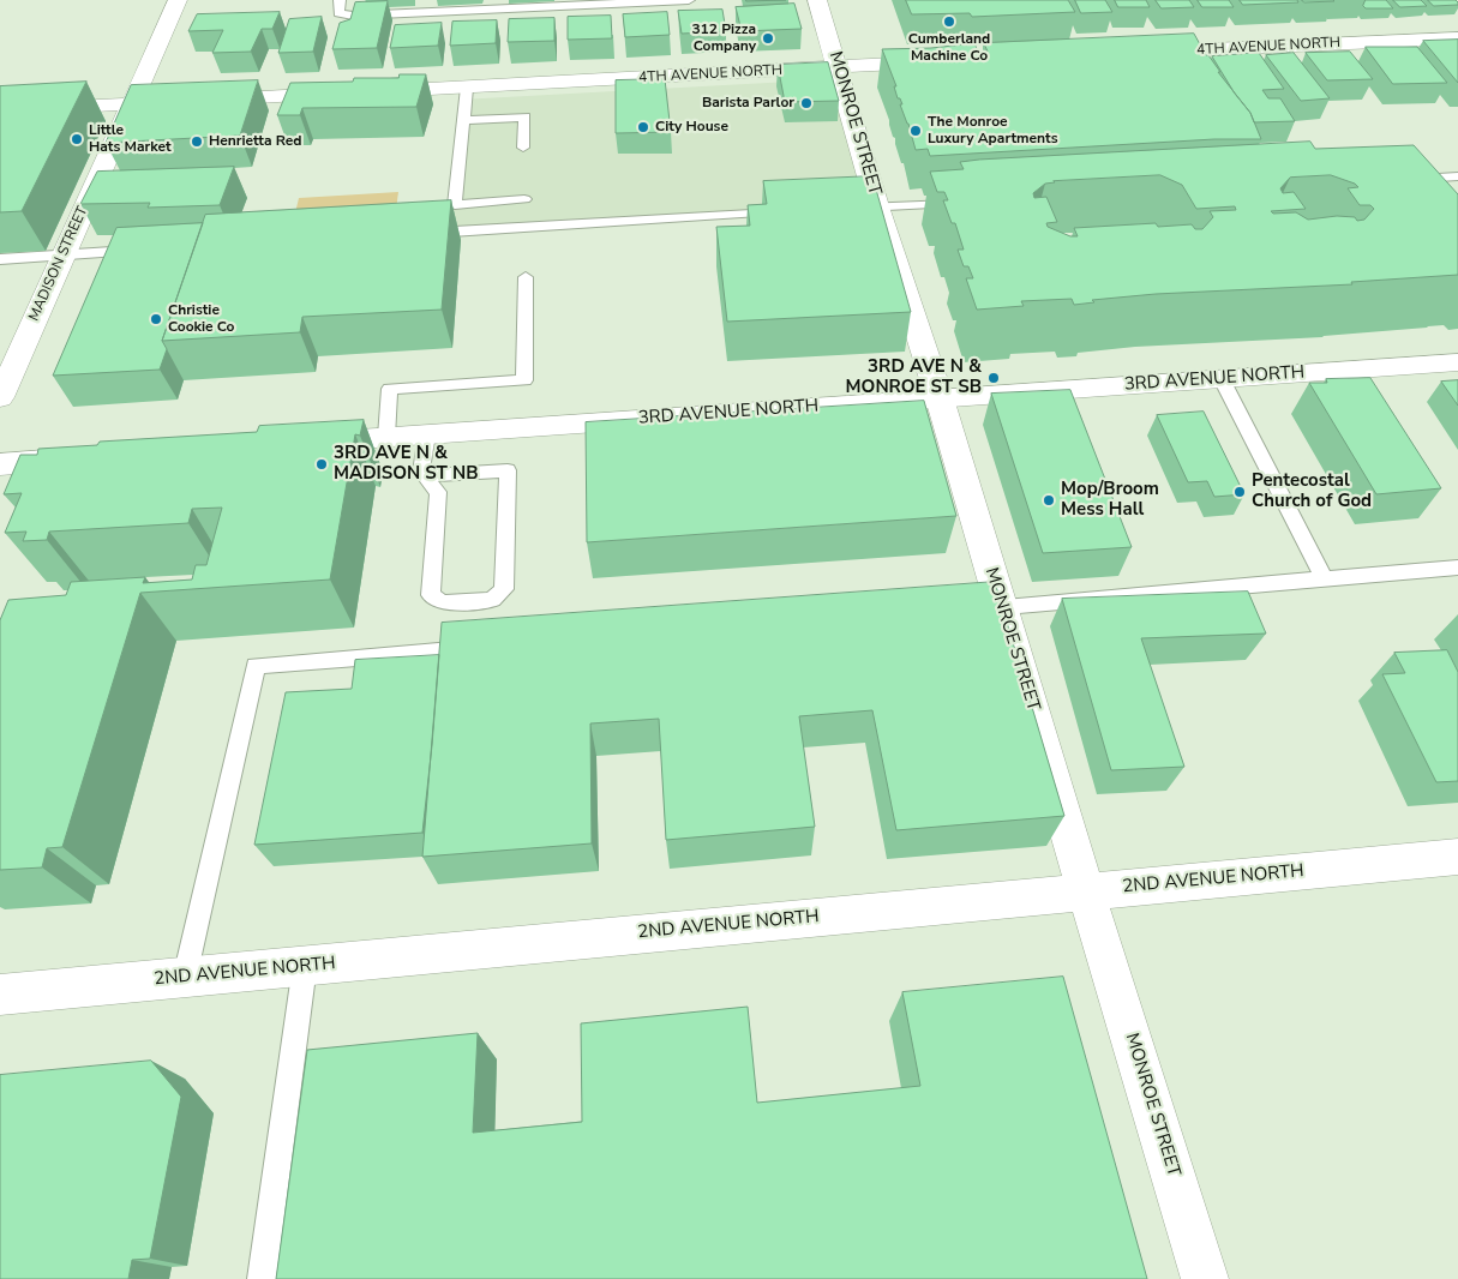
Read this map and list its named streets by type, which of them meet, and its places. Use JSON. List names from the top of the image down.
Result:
{
  "streets": {
    "street": [
      "4TH AVENUE NORTH",
      "MONROE STREET",
      "MADISON STREET",
      "3RD AVENUE NORTH",
      "2ND AVENUE NORTH"
    ]
  },
  "crossings": [
    ["4TH AVENUE NORTH", "MONROE STREET"],
    ["4TH AVENUE NORTH", "MADISON STREET"],
    ["MONROE STREET", "3RD AVENUE NORTH"],
    ["MONROE STREET", "2ND AVENUE NORTH"]
  ],
  "places": [
    "Cumberland Machine Co",
    "312 Pizza Company",
    "Barista Parlor",
    "City House",
    "The Monroe Luxury Apartments",
    "Little Hats Market",
    "Henrietta Red",
    "Christie Cookie Co",
    "3RD AVE N & MONROE ST SB",
    "3RD AVE N & MADISON ST NB",
    "Pentecostal Church of God",
    "Mop/Broom Mess Hall"
  ]
}
